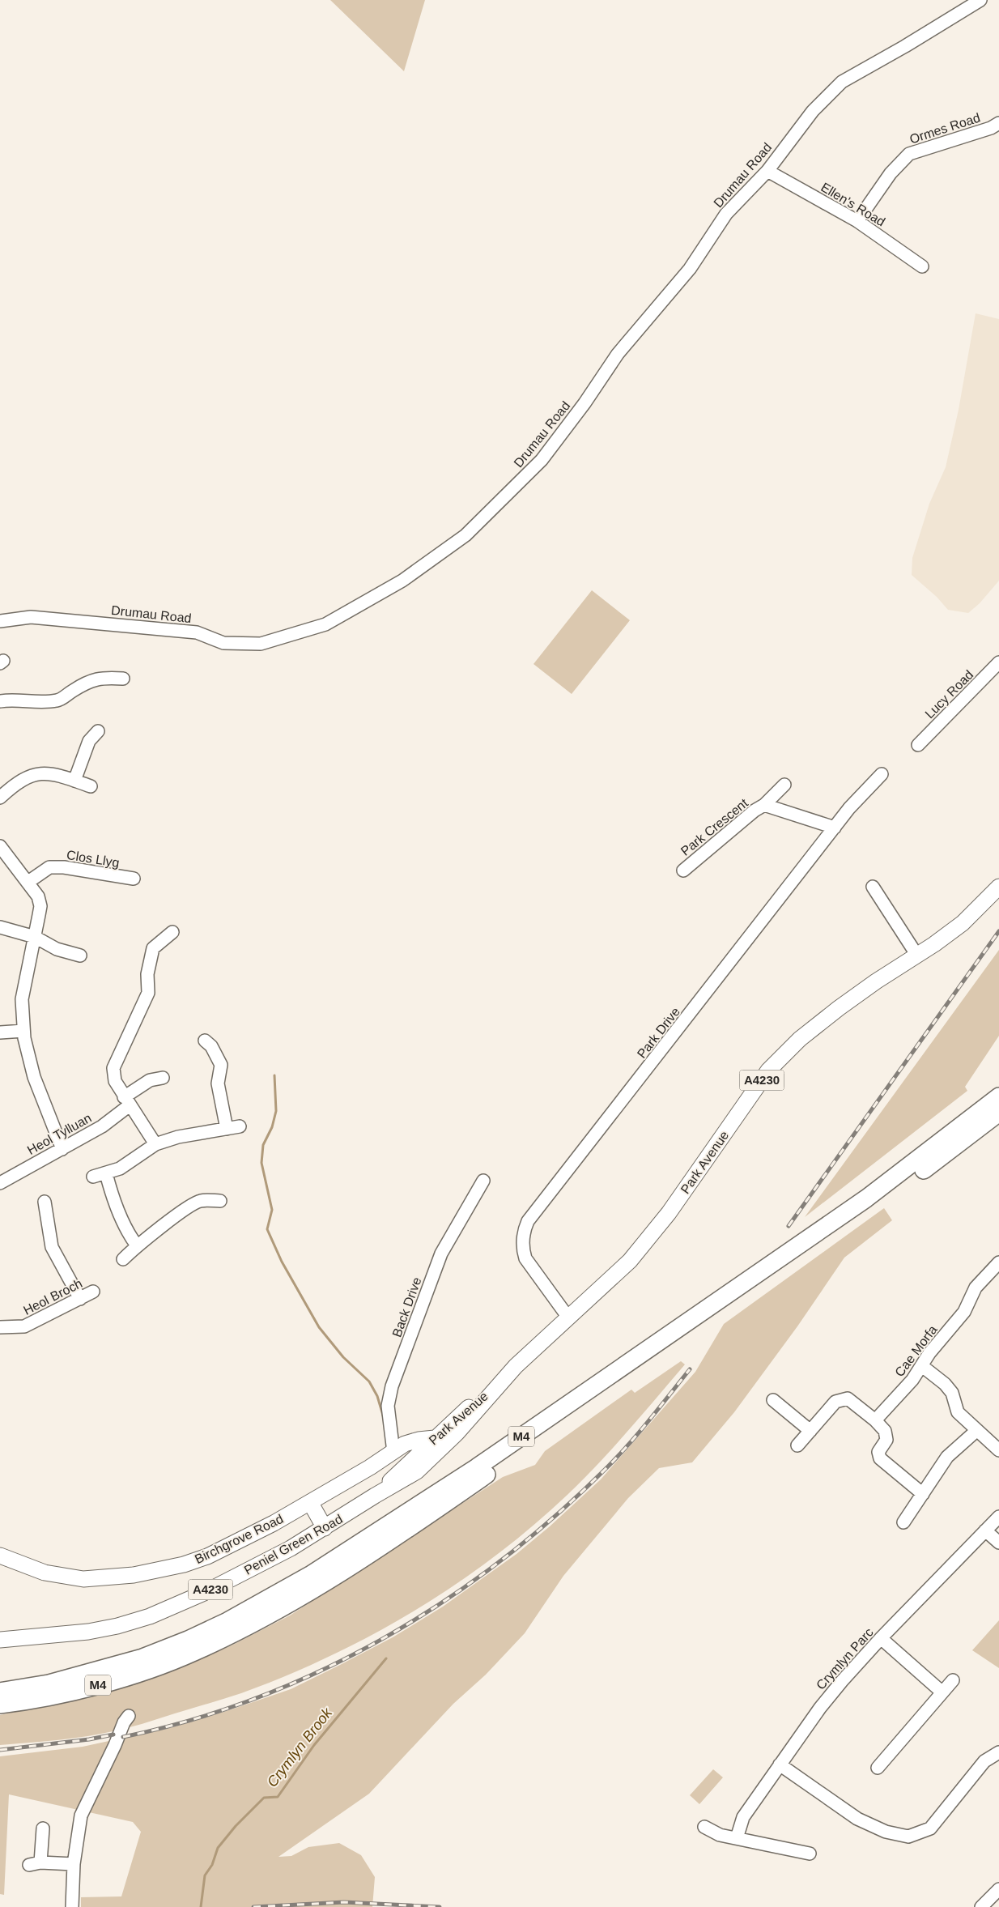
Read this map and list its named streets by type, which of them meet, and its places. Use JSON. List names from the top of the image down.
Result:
{
  "streets": {
    "highway": ["M4"],
    "main road": [
      "A4230",
      "Park Avenue",
      "Birchgrove Road",
      "Peniel Green Road"
    ],
    "street": [
      "Ormes Road",
      "Drumau Road",
      "Ellen's Road",
      "Lucy Road",
      "Park Crescent",
      "Clos Llyg",
      "Park Drive",
      "Heol Tylluan",
      "Heol Broch",
      "Back Drive",
      "Cae Morfa",
      "Crymlyn Parc"
    ]
  },
  "crossings": [
    ["Ormes Road", "Ellen's Road"],
    ["Drumau Road", "Ellen's Road"],
    ["Park Crescent", "Park Drive"],
    ["Park Drive", "Park Avenue"],
    ["A4230", "Park Avenue"],
    ["Park Avenue", "Birchgrove Road"],
    ["Park Avenue", "Peniel Green Road"],
    ["Back Drive", "Birchgrove Road"],
    ["Birchgrove Road", "Peniel Green Road"]
  ],
  "water": ["Crymlyn Brook"]
}
